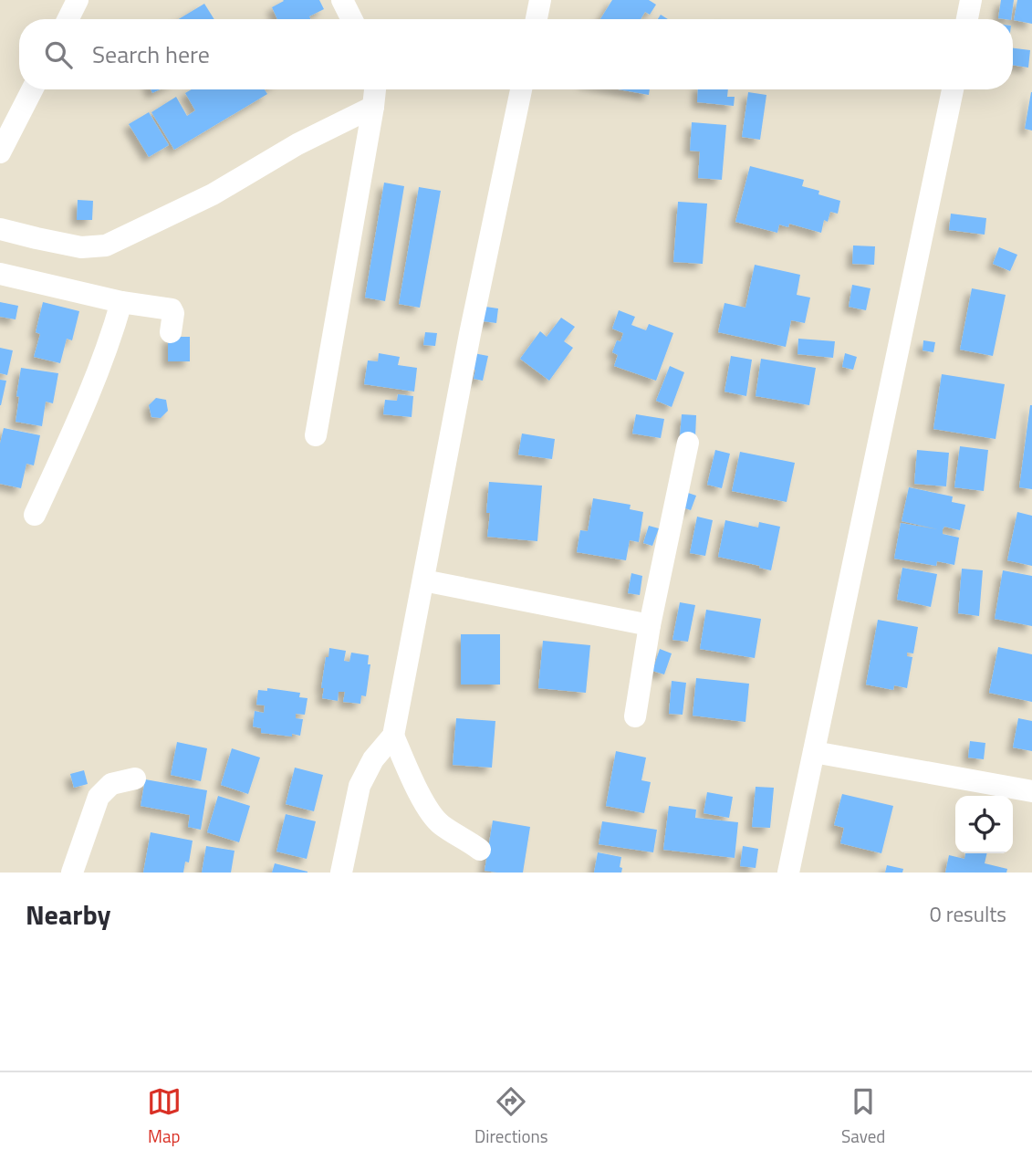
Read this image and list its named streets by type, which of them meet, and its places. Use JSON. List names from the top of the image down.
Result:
{
  "page": {
    "search": "Search here",
    "heading": ["Nearby", "0 results"],
    "nav": ["Map", "Directions", "Saved"]
  }
}
